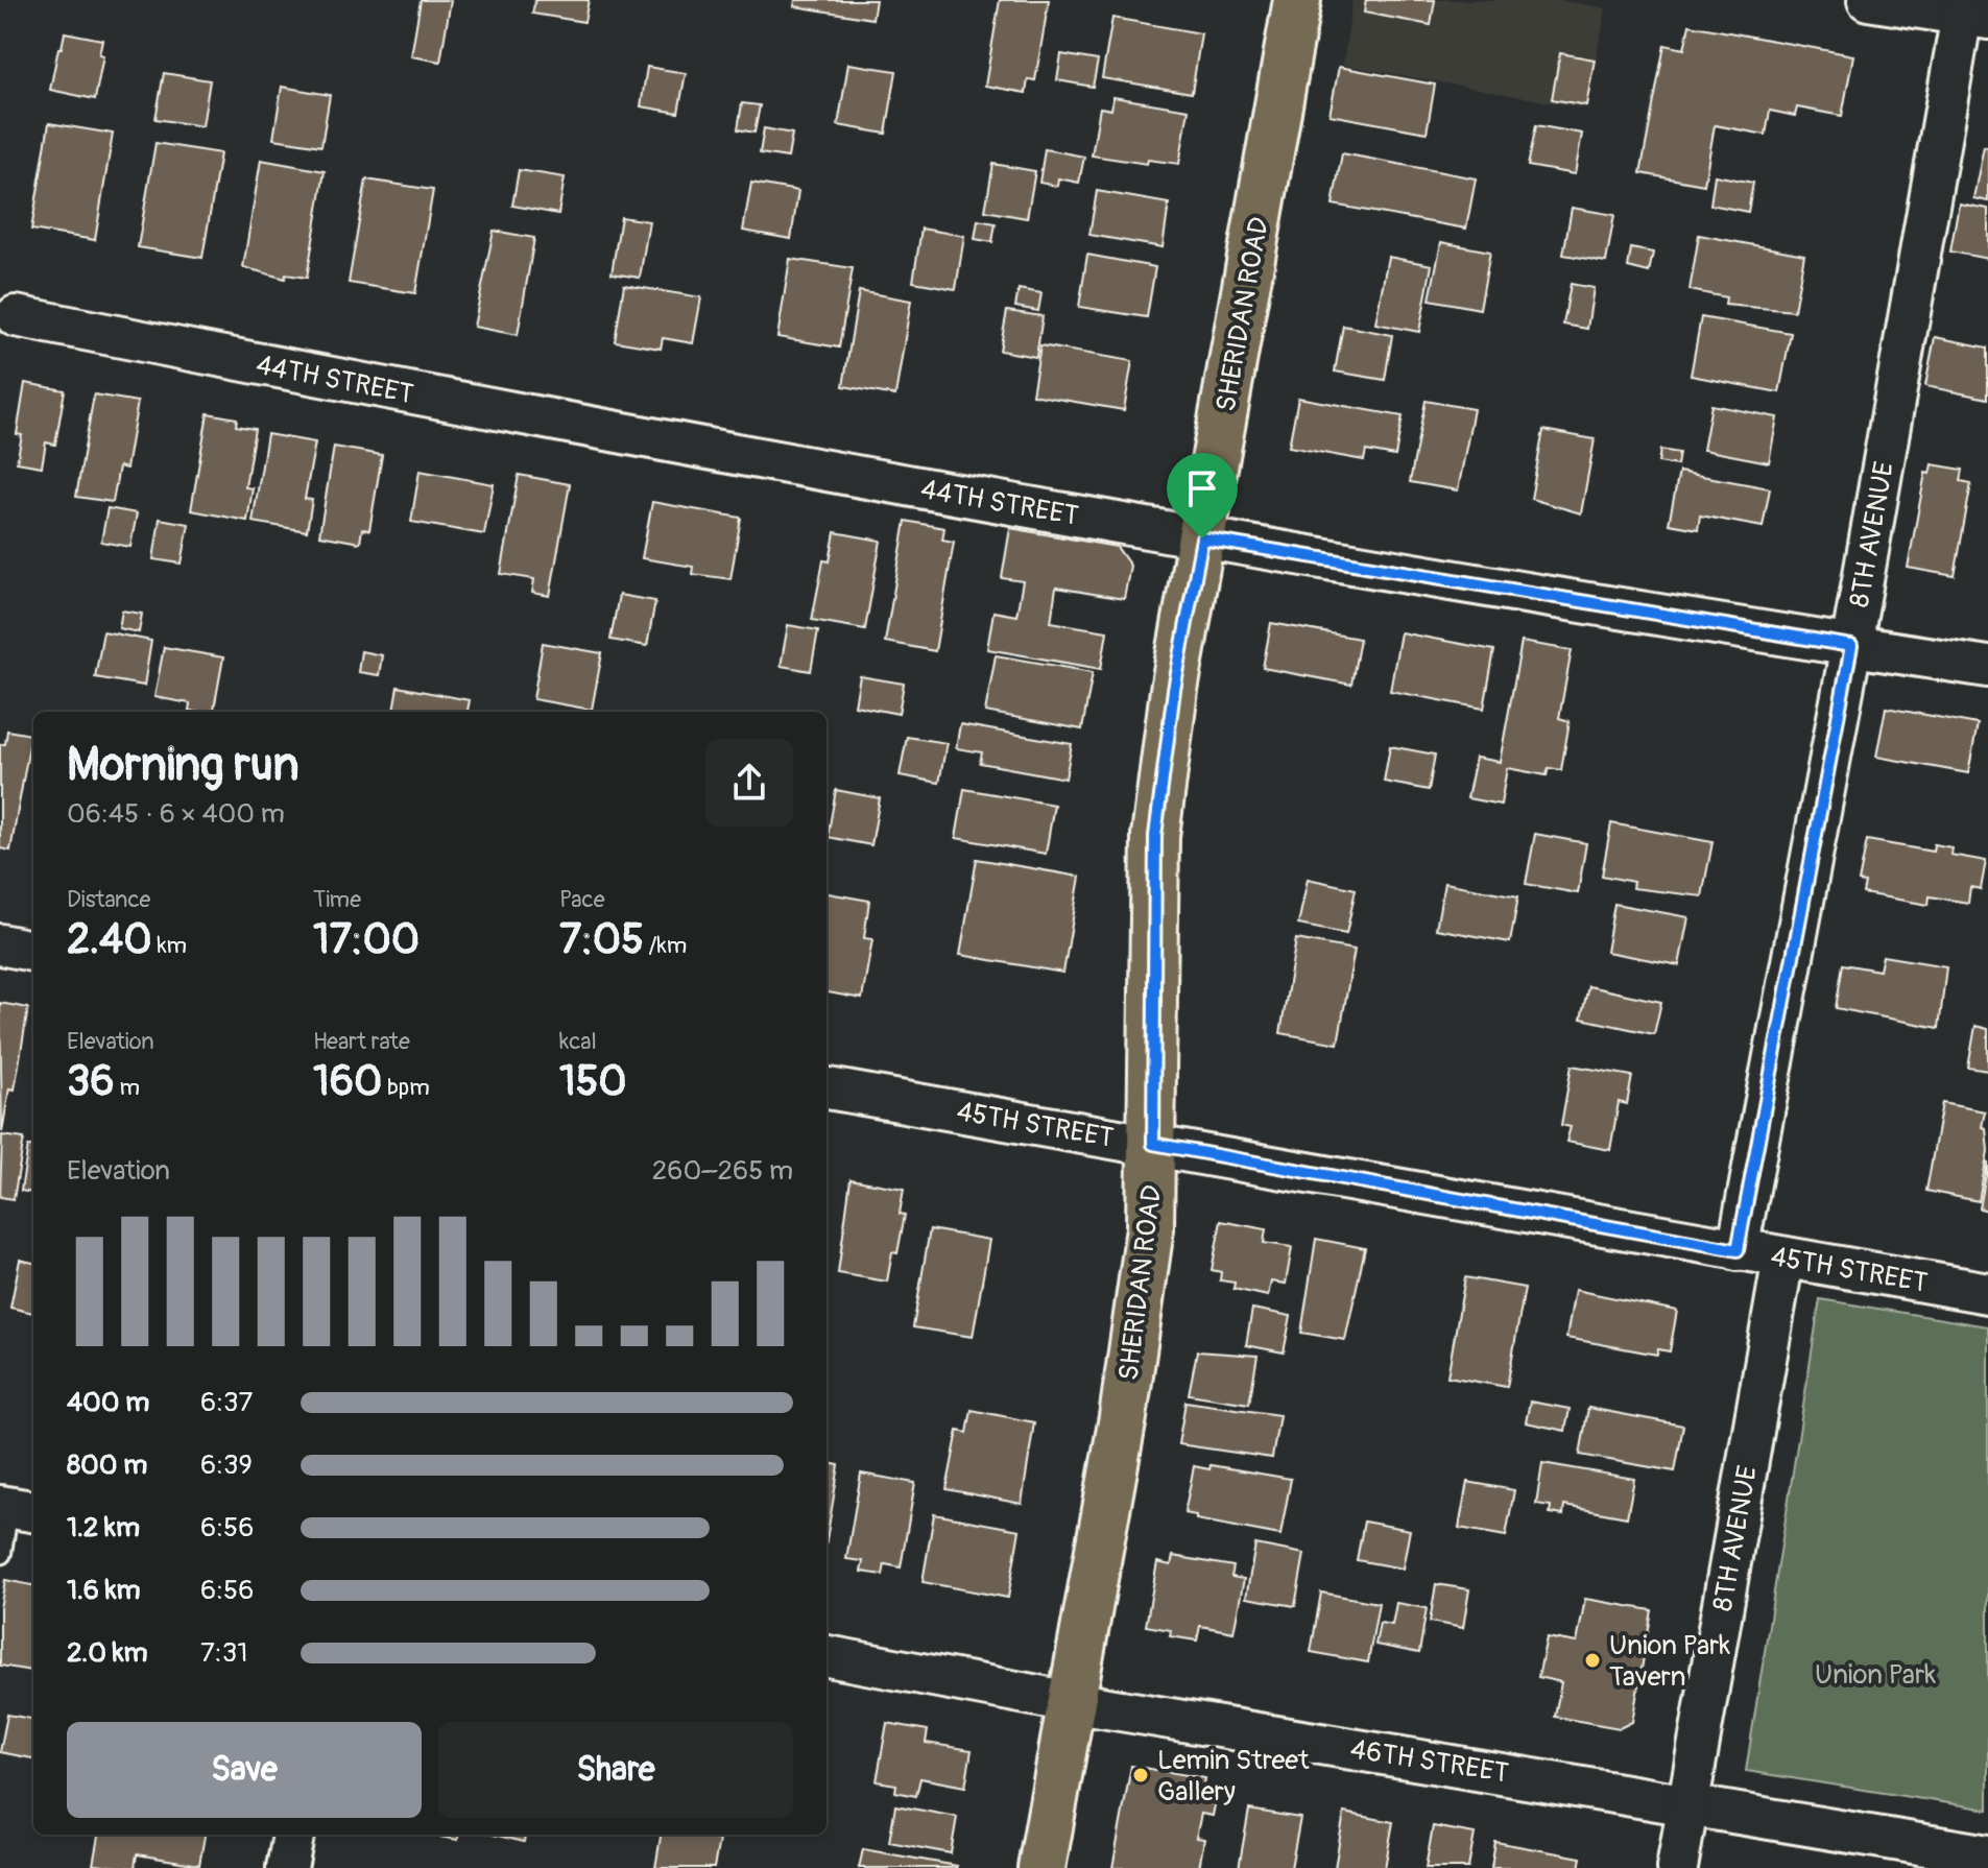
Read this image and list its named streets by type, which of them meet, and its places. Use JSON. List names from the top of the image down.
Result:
{
  "streets": {
    "main road": ["SHERIDAN ROAD"],
    "street": [
      "44TH STREET",
      "8TH AVENUE",
      "45TH STREET",
      "46TH STREET"
    ]
  },
  "crossings": [
    ["SHERIDAN ROAD", "44TH STREET"],
    ["SHERIDAN ROAD", "45TH STREET"],
    ["SHERIDAN ROAD", "46TH STREET"],
    ["44TH STREET", "8TH AVENUE"],
    ["8TH AVENUE", "45TH STREET"],
    ["8TH AVENUE", "46TH STREET"]
  ],
  "parks": ["Union Park"],
  "places": ["Union Park Tavern", "Lemin Street Gallery"],
  "page": {
    "heading": ["Morning run", "06:45 · 6 × 400 m"],
    "stats": [
      ["Distance", "2.40 km"],
      ["Time", "17:00"],
      ["Pace", "7:05 /km"],
      ["Elevation", "36 m"],
      ["Heart rate", "160 bpm"],
      ["kcal", "150"]
    ],
    "chart": ["Elevation", "260–265 m"],
    "list": [
      {
        "name": "400 m",
        "note": "6:37"
      },
      {
        "name": "800 m",
        "note": "6:39"
      },
      {
        "name": "1.2 km",
        "note": "6:56"
      },
      {
        "name": "1.6 km",
        "note": "6:56"
      },
      {
        "name": "2.0 km",
        "note": "7:31"
      }
    ],
    "buttons": ["Save", "Share"]
  }
}
